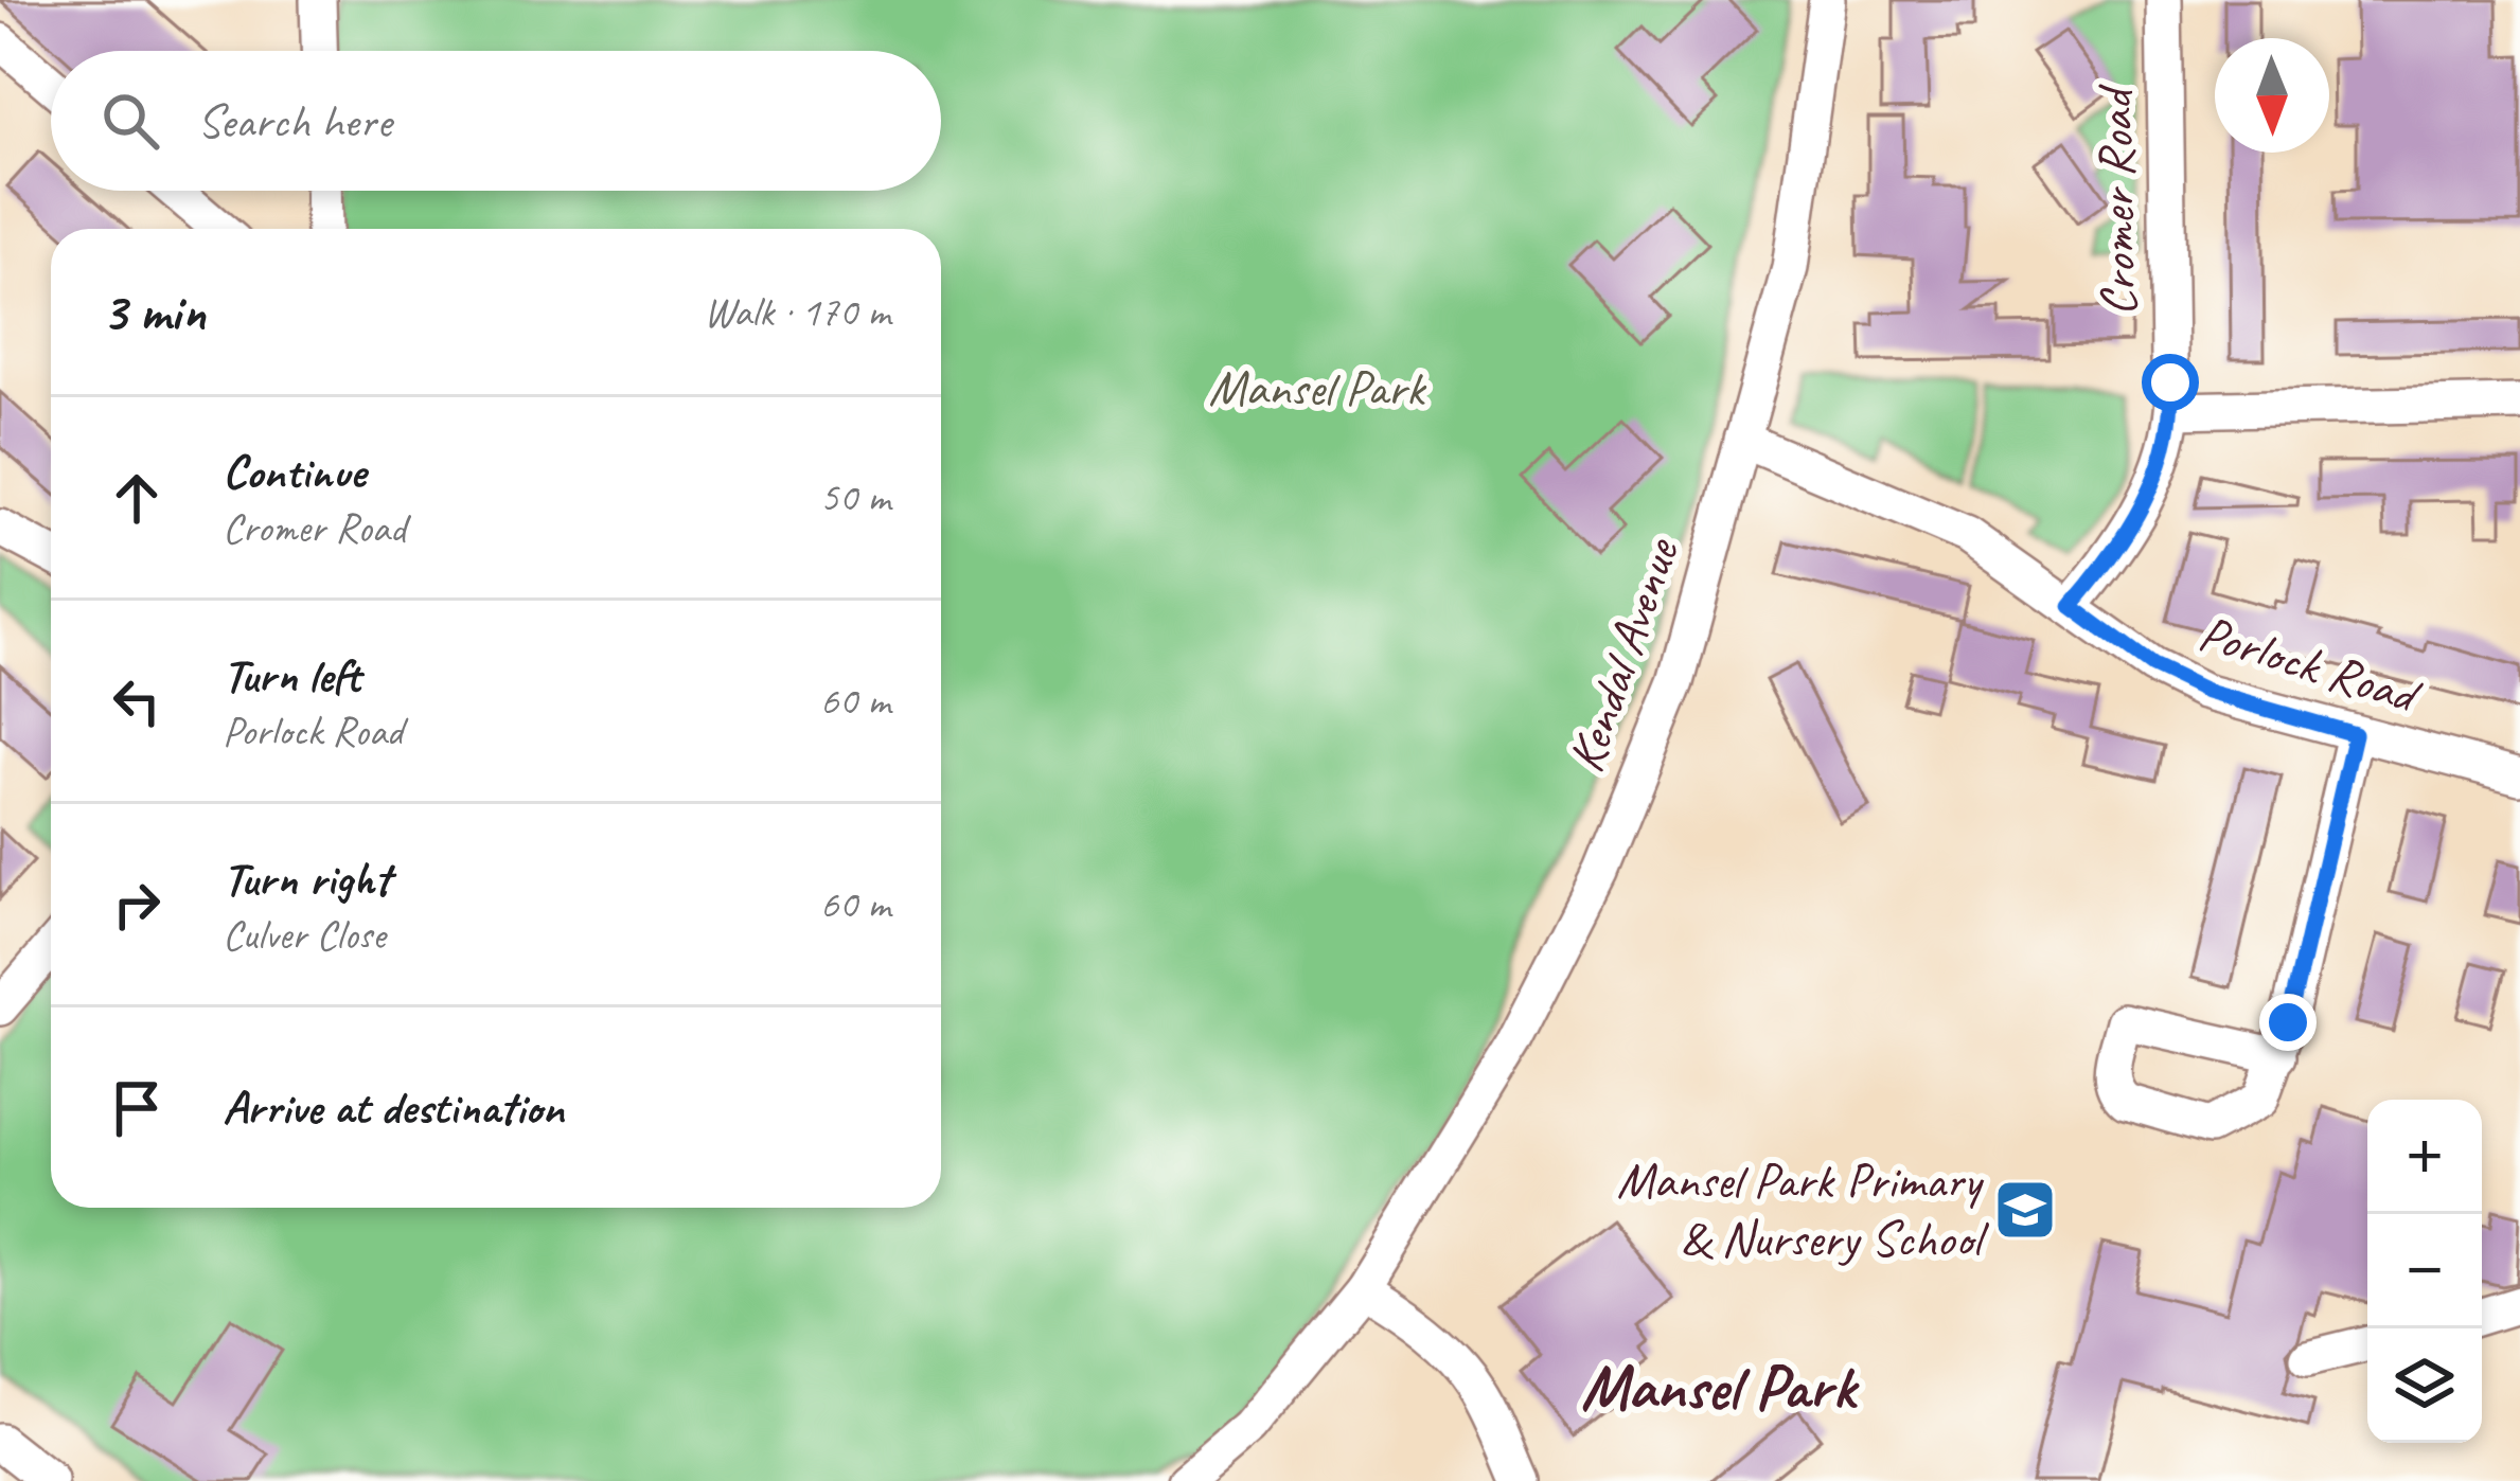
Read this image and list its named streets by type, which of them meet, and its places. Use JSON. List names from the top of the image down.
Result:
{
  "streets": {
    "street": ["Cromer Road", "Kendal Avenue", "Porlock Road"]
  },
  "crossings": [
    ["Cromer Road", "Porlock Road"],
    ["Kendal Avenue", "Porlock Road"]
  ],
  "districts": ["Mansel Park"],
  "parks": ["Mansel Park"],
  "places": {
    "school or university": ["Mansel Park Primary & Nursery School"]
  },
  "north": "bottom",
  "page": {
    "search": "Search here",
    "heading": ["3 min", "Walk · 170 m"],
    "list": [
      ["Continue", "Cromer Road", "50 m"],
      ["Turn left", "Porlock Road", "60 m"],
      ["Turn right", "Culver Close", "60 m"],
      "Arrive at destination"
    ],
    "map_buttons": ["+", "−"]
  }
}
